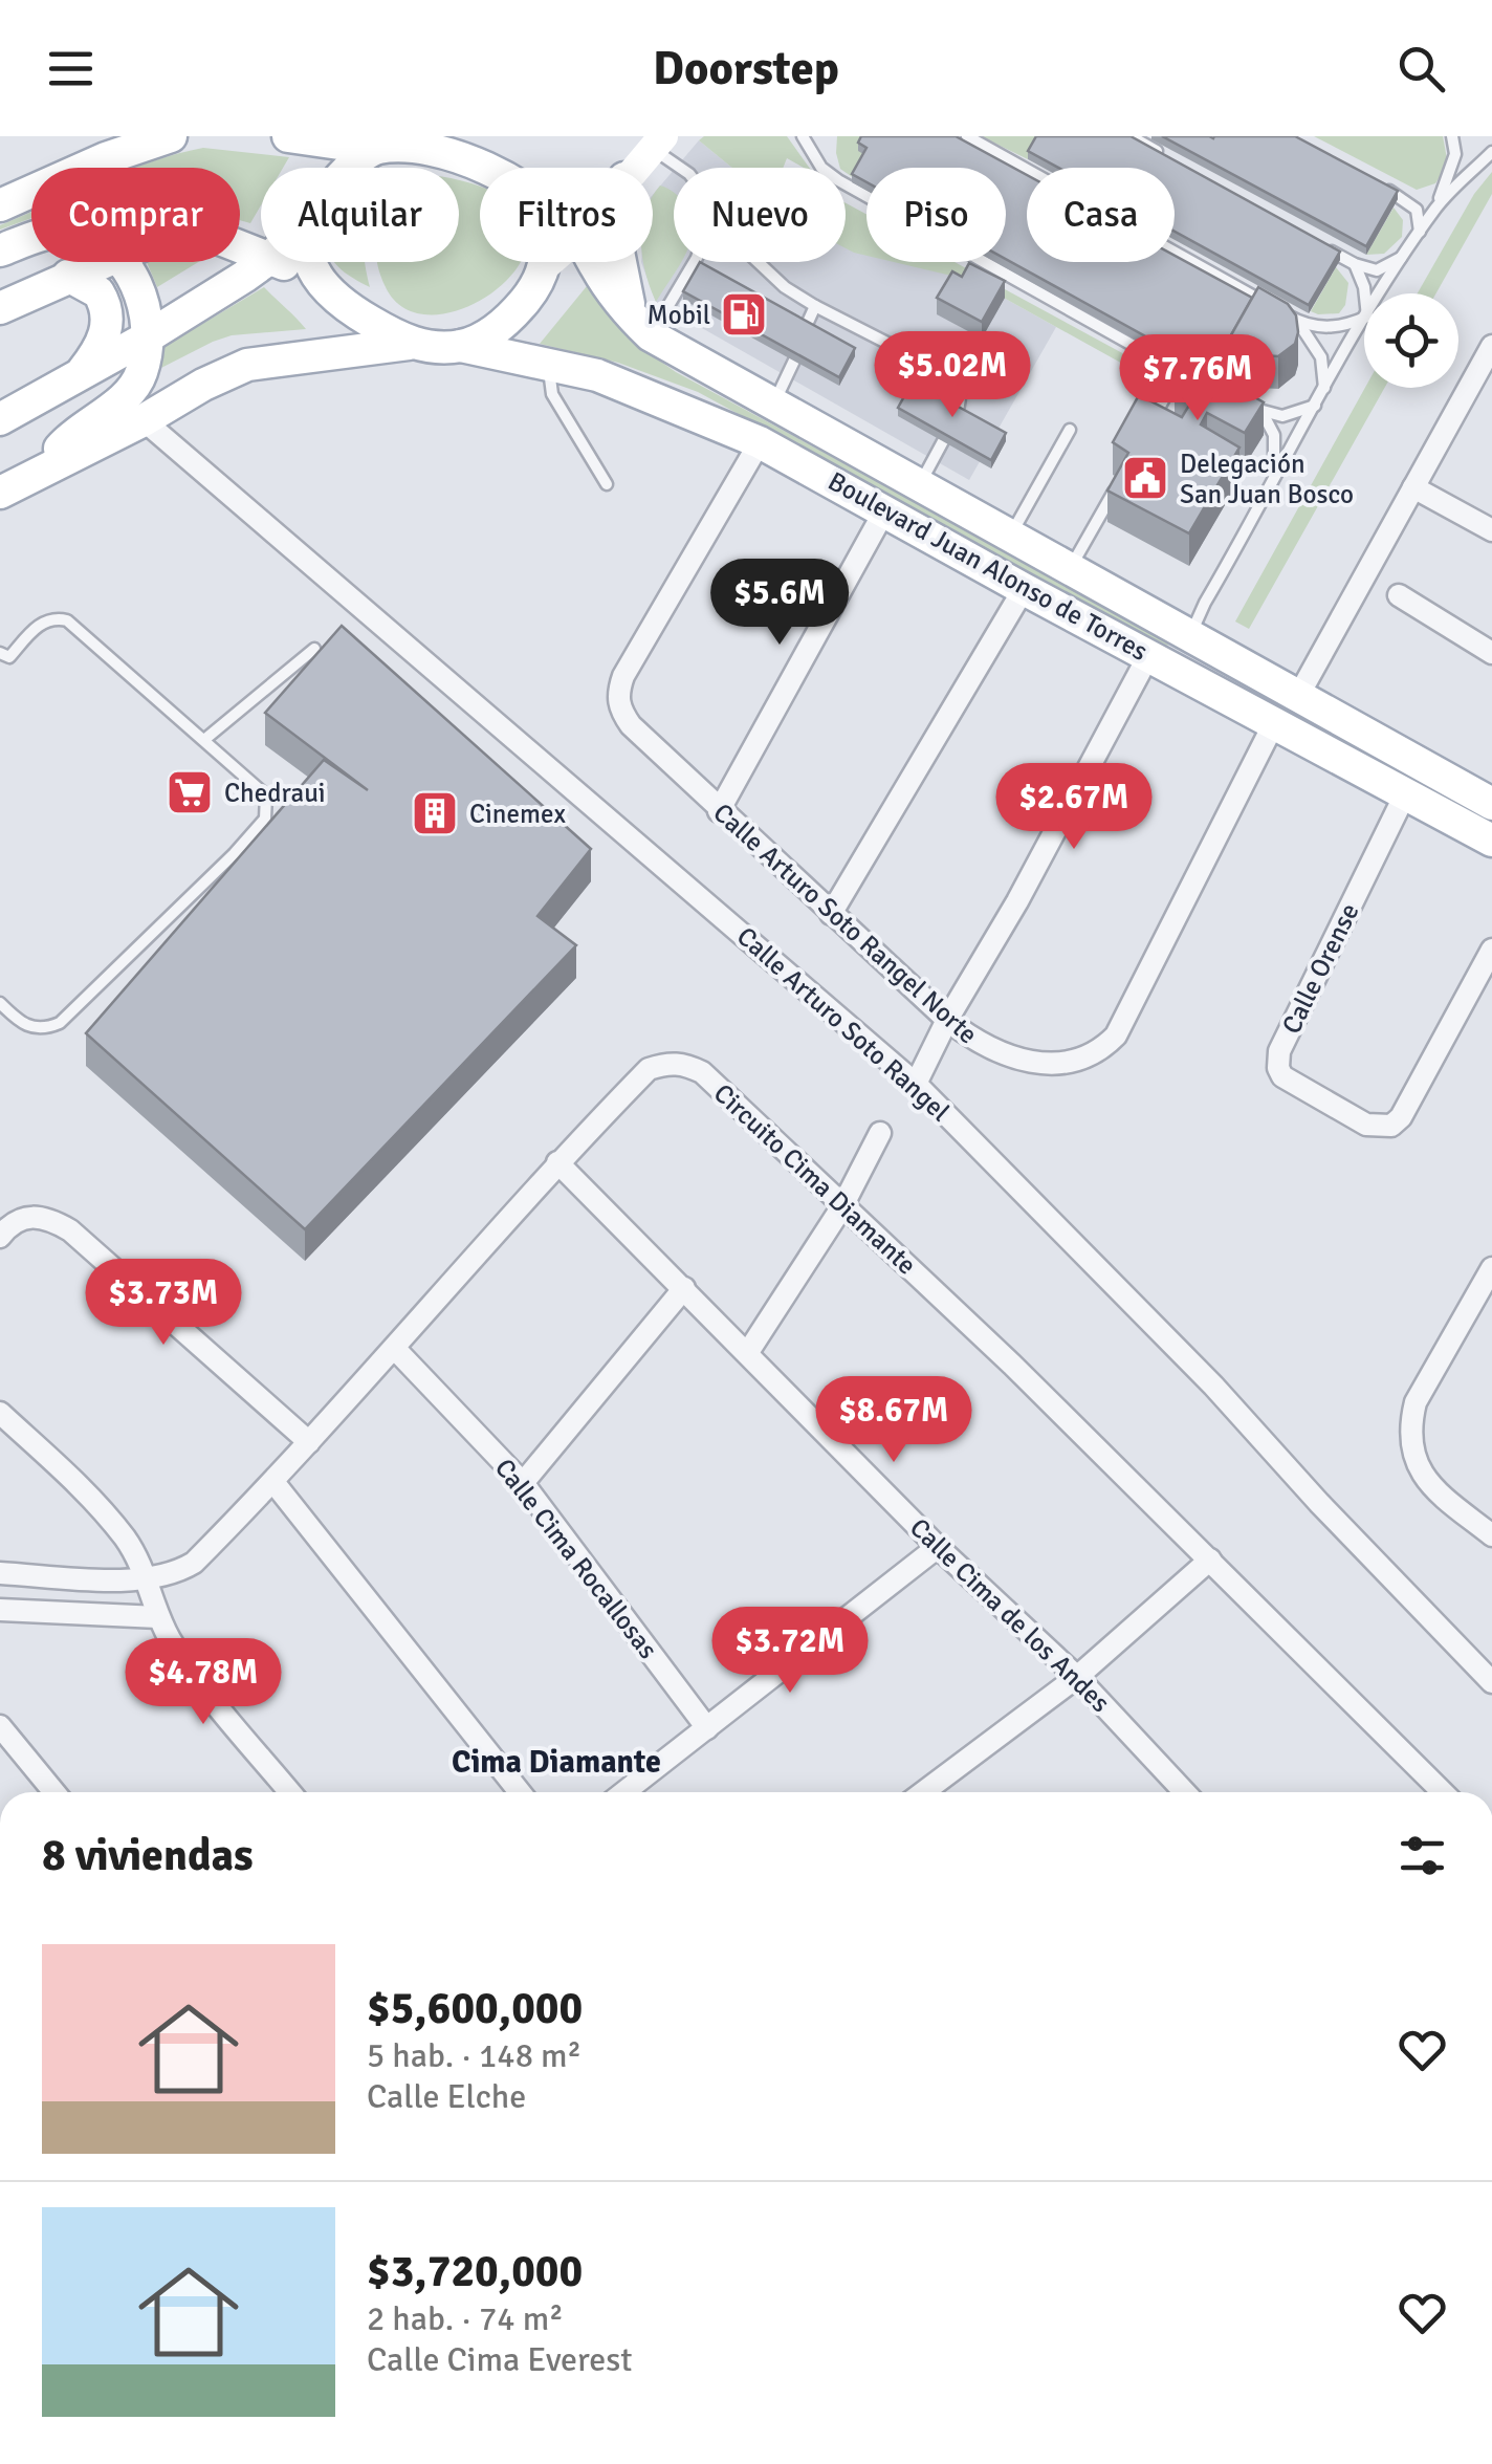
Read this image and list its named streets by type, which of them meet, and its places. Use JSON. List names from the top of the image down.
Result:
{
  "streets": {
    "main road": ["Boulevard Juan Alonso de Torres"],
    "street": [
      "Calle Arturo Soto Rangel Norte",
      "Calle Orense",
      "Calle Arturo Soto Rangel",
      "Circuito Cima Diamante",
      "Calle Cima Rocallosas",
      "Calle Cima de los Andes"
    ]
  },
  "crossings": [
    ["Boulevard Juan Alonso de Torres", "Calle Arturo Soto Rangel Norte"],
    ["Boulevard Juan Alonso de Torres", "Calle Orense"],
    ["Circuito Cima Diamante", "Calle Cima Rocallosas"],
    ["Circuito Cima Diamante", "Calle Cima de los Andes"]
  ],
  "districts": ["Cima Diamante"],
  "places": {
    "fuel station": ["Mobil"],
    "public building": ["Delegación San Juan Bosco"],
    "supermarket": ["Chedraui"],
    "building": ["Cinemex"]
  },
  "page": {
    "header": "Doorstep",
    "chip": [
      "Comprar",
      "Alquilar",
      "Filtros",
      "Nuevo",
      "Piso",
      "Casa"
    ],
    "price": [
      "$5.02M",
      "$7.76M",
      "$5.6M",
      "$2.67M",
      "$3.73M",
      "$8.67M",
      "$3.72M",
      "$4.78M"
    ],
    "heading": "8 viviendas",
    "list": [
      {
        "name": "$5,600,000",
        "note": "5 hab. · 148 m² · Calle Elche"
      },
      {
        "name": "$3,720,000",
        "note": "2 hab. · 74 m² · Calle Cima Everest"
      }
    ]
  }
}
